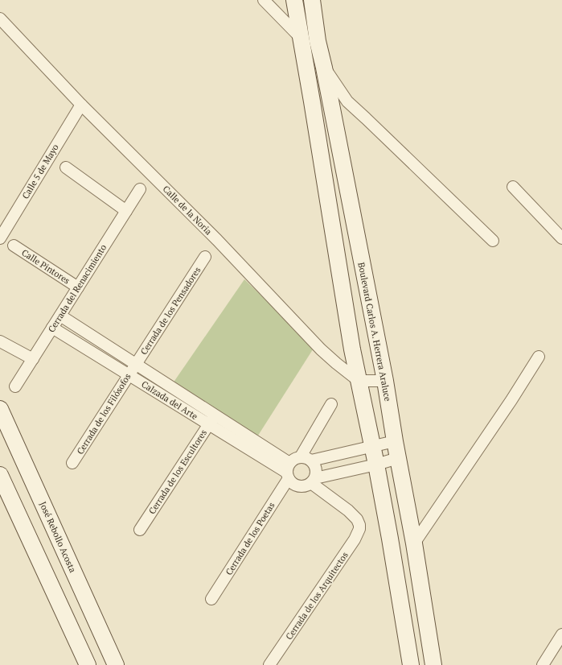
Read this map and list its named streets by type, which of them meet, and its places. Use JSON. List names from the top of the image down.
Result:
{
  "streets": {
    "main road": ["Boulevard Carlos A. Herrera Araluce", "José Rebollo Acosta"],
    "street": [
      "Calle 5 de Mayo",
      "Calle de la Noria",
      "Calle Pintores",
      "Cerrada del Renacimiento",
      "Cerrada de los Pensadores",
      "Calzada del Arte",
      "Cerrada de los Filósofos",
      "Cerrada de los Escultores",
      "Cerrada de los Poetas",
      "Cerrada de los Arquitectos"
    ]
  },
  "crossings": [
    ["Calle 5 de Mayo", "Calle de la Noria"],
    ["Calle Pintores", "Cerrada del Renacimiento"],
    ["Cerrada del Renacimiento", "Calzada del Arte"],
    ["Cerrada de los Pensadores", "Calzada del Arte"],
    ["Cerrada de los Pensadores", "Cerrada de los Filósofos"],
    ["Calzada del Arte", "Cerrada de los Filósofos"],
    ["Calzada del Arte", "Cerrada de los Escultores"],
    ["Calzada del Arte", "Cerrada de los Poetas"],
    ["Calzada del Arte", "Cerrada de los Arquitectos"],
    ["Cerrada de los Poetas", "Cerrada de los Arquitectos"]
  ]
}
